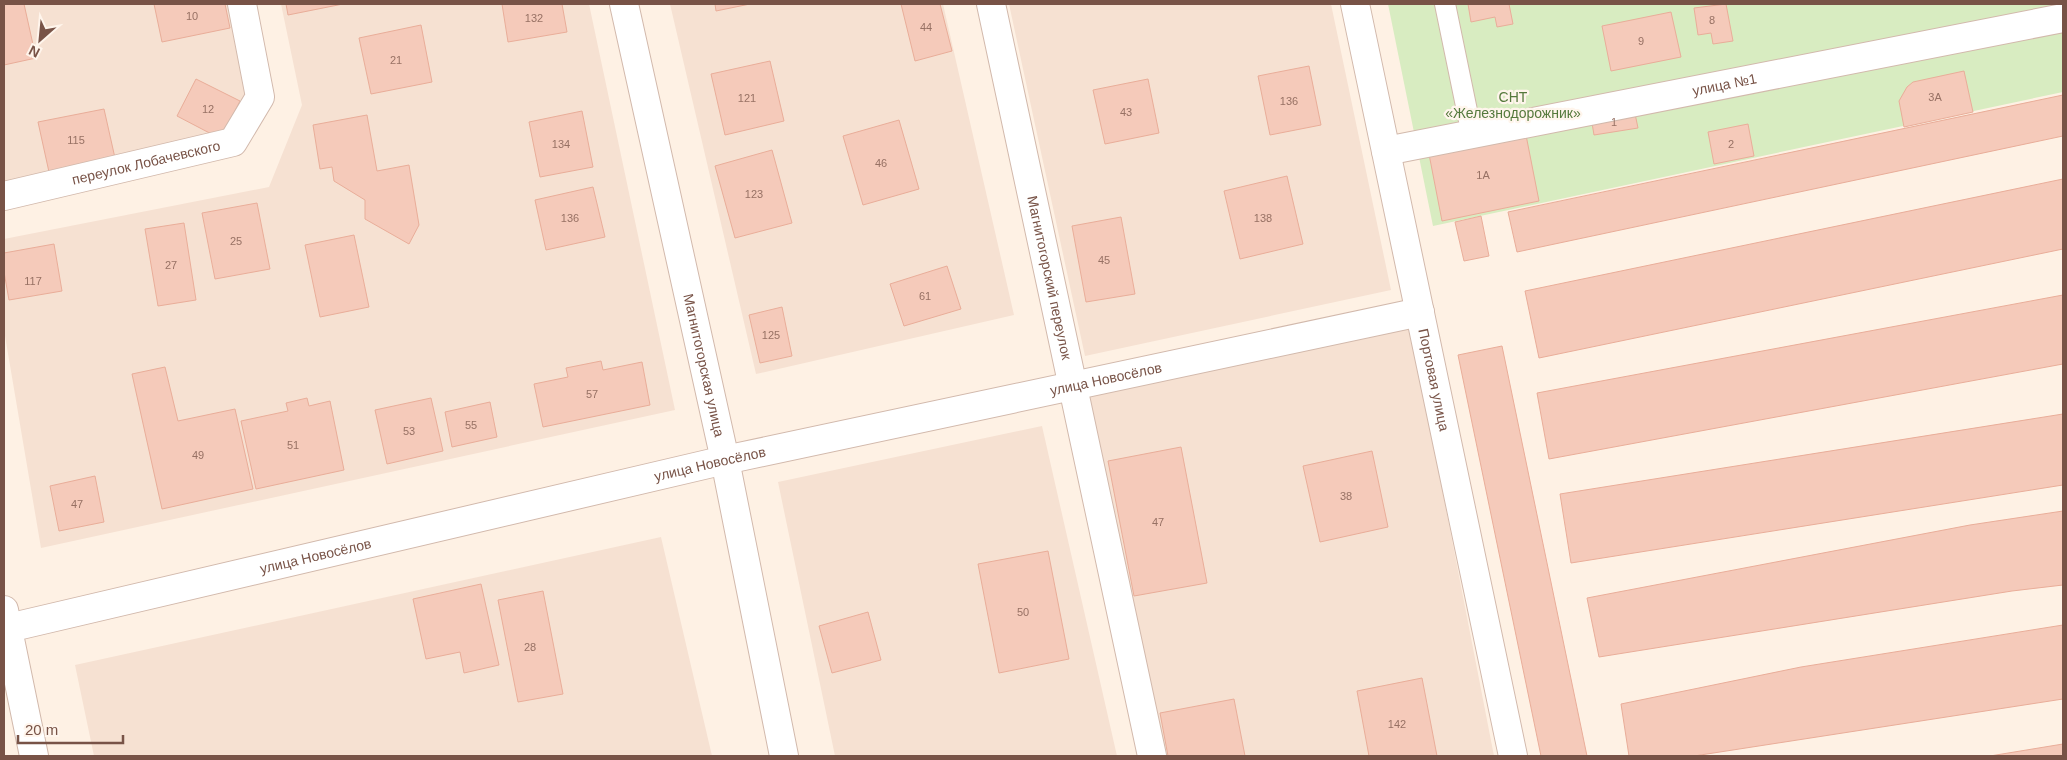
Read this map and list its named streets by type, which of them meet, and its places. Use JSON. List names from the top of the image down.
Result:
{
  "streets": {
    "street": [
      "улица №1",
      "переулок Лобачевского",
      "Магнитогорский переулок",
      "Магнитогорская улица",
      "улица Новосёлов",
      "Портовая улица"
    ]
  },
  "crossings": [
    ["улица №1", "Портовая улица"],
    ["Магнитогорский переулок", "улица Новосёлов"],
    ["Магнитогорская улица", "улица Новосёлов"],
    ["улица Новосёлов", "Портовая улица"]
  ],
  "parks": ["СНТ «Железнодорожник»"],
  "house_numbers": [
    "10",
    "132",
    "8",
    "44",
    "9",
    "21",
    "3А",
    "121",
    "136",
    "12",
    "43",
    "1",
    "115",
    "134",
    "2",
    "46",
    "1А",
    "123",
    "136",
    "138",
    "25",
    "45",
    "27",
    "117",
    "61",
    "125",
    "57",
    "55",
    "53",
    "51",
    "49",
    "38",
    "47",
    "47",
    "50",
    "28",
    "142"
  ],
  "scale_bar": "20 m",
  "north": "bottom left"
}
